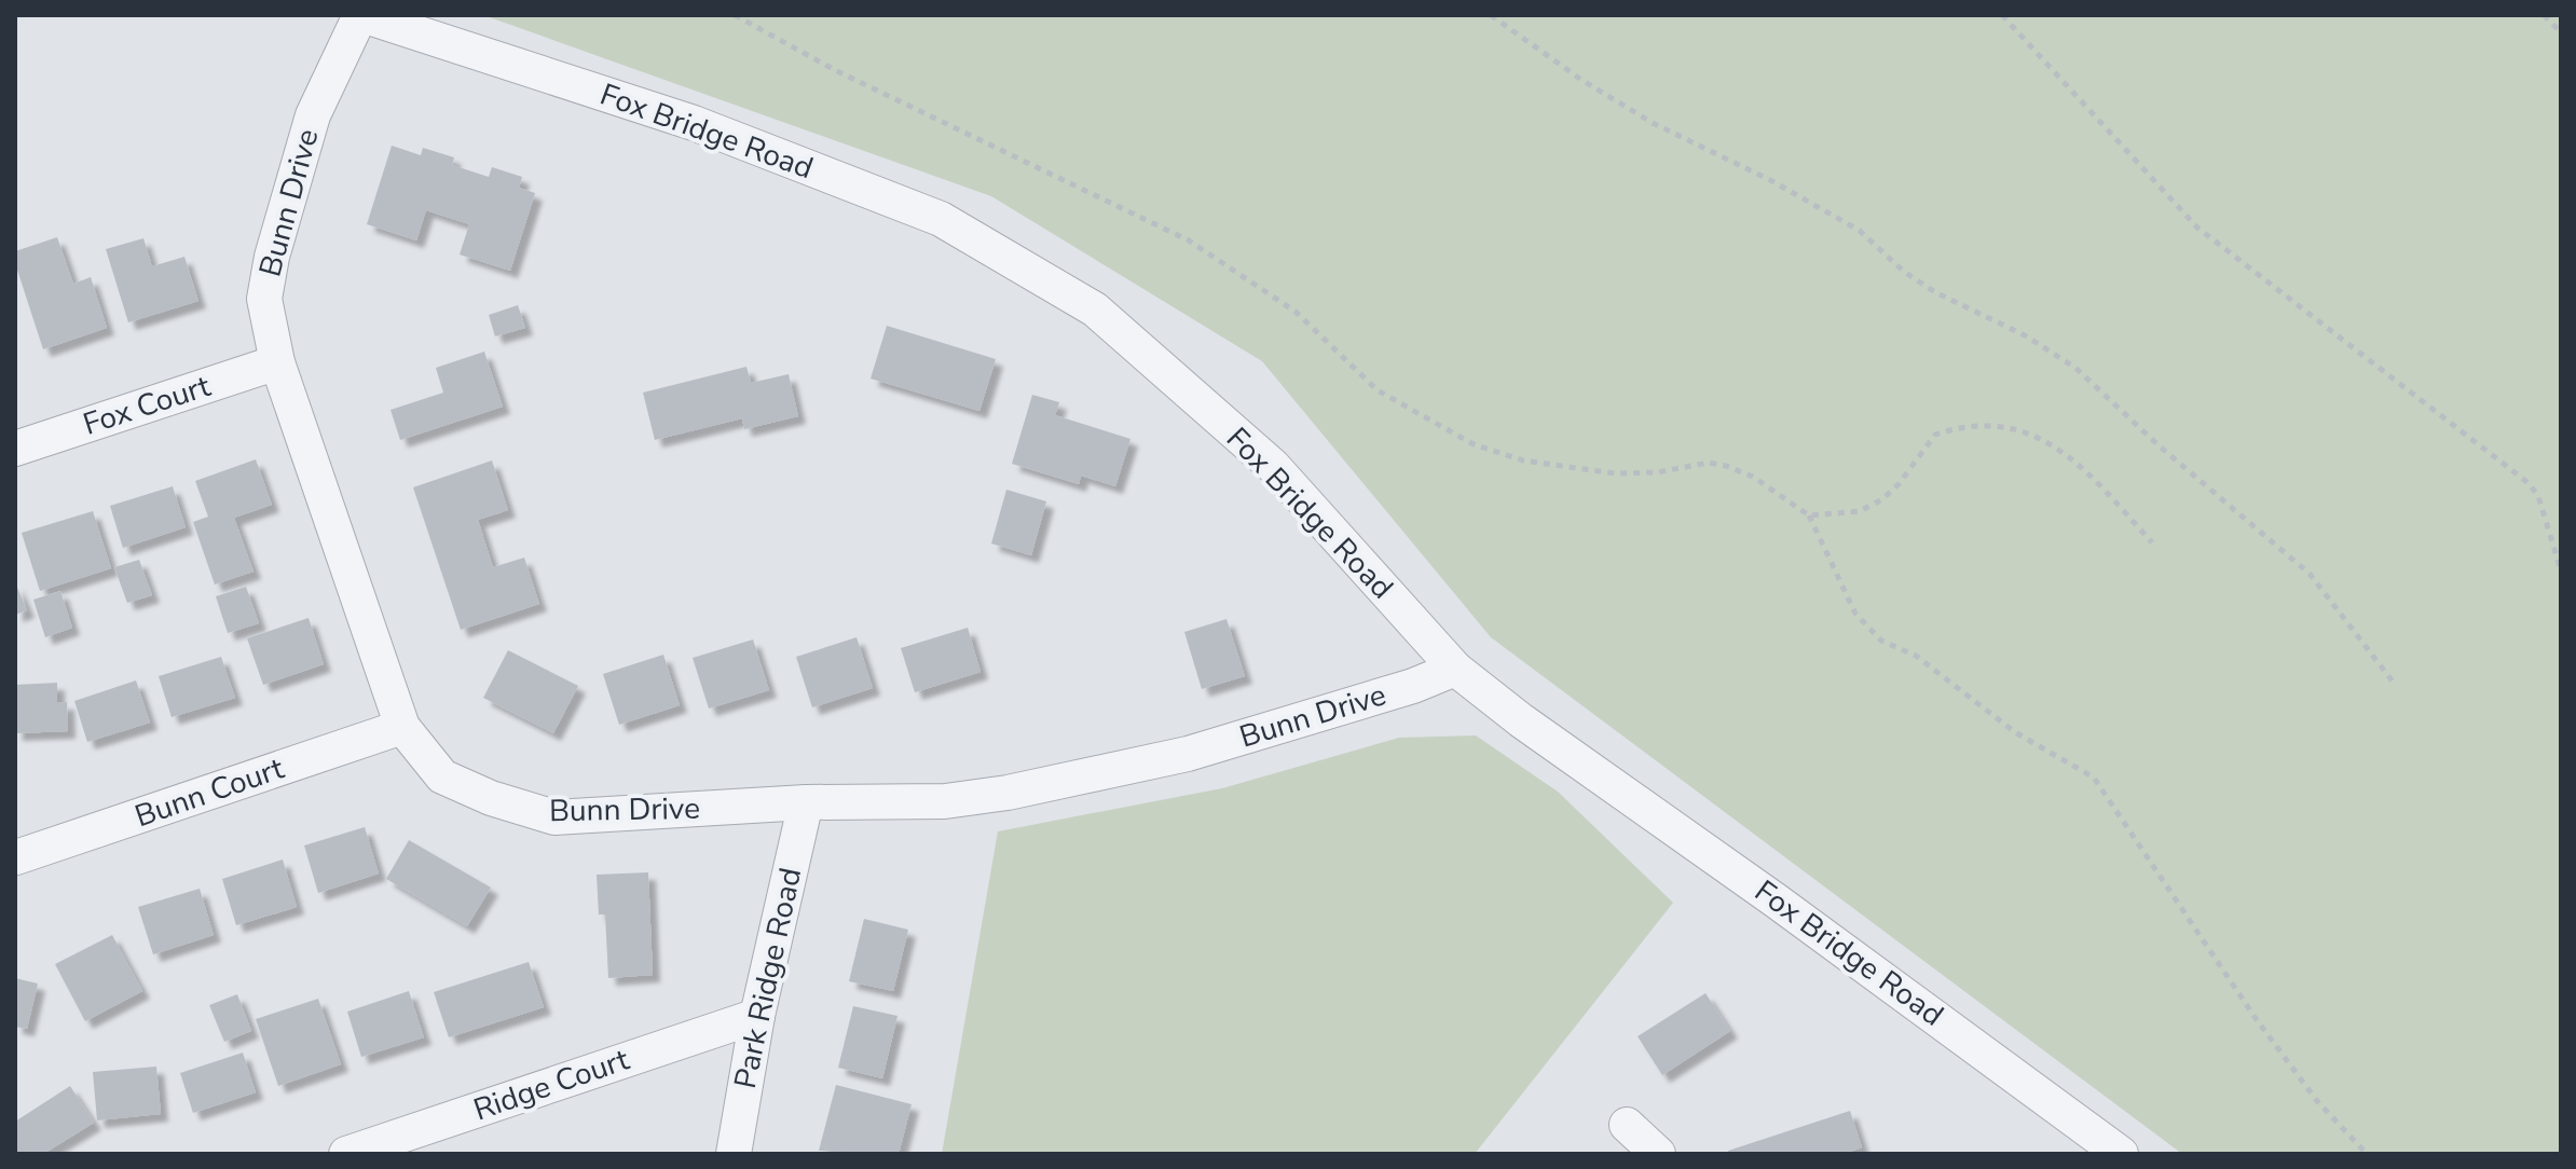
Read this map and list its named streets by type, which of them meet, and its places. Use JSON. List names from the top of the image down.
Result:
{
  "streets": {
    "street": [
      "Fox Bridge Road",
      "Bunn Drive",
      "Fox Court",
      "Bunn Court",
      "Park Ridge Road",
      "Ridge Court"
    ]
  },
  "crossings": [
    ["Fox Bridge Road", "Bunn Drive"],
    ["Bunn Drive", "Fox Court"],
    ["Bunn Drive", "Bunn Court"],
    ["Bunn Drive", "Park Ridge Road"],
    ["Park Ridge Road", "Ridge Court"]
  ]
}
